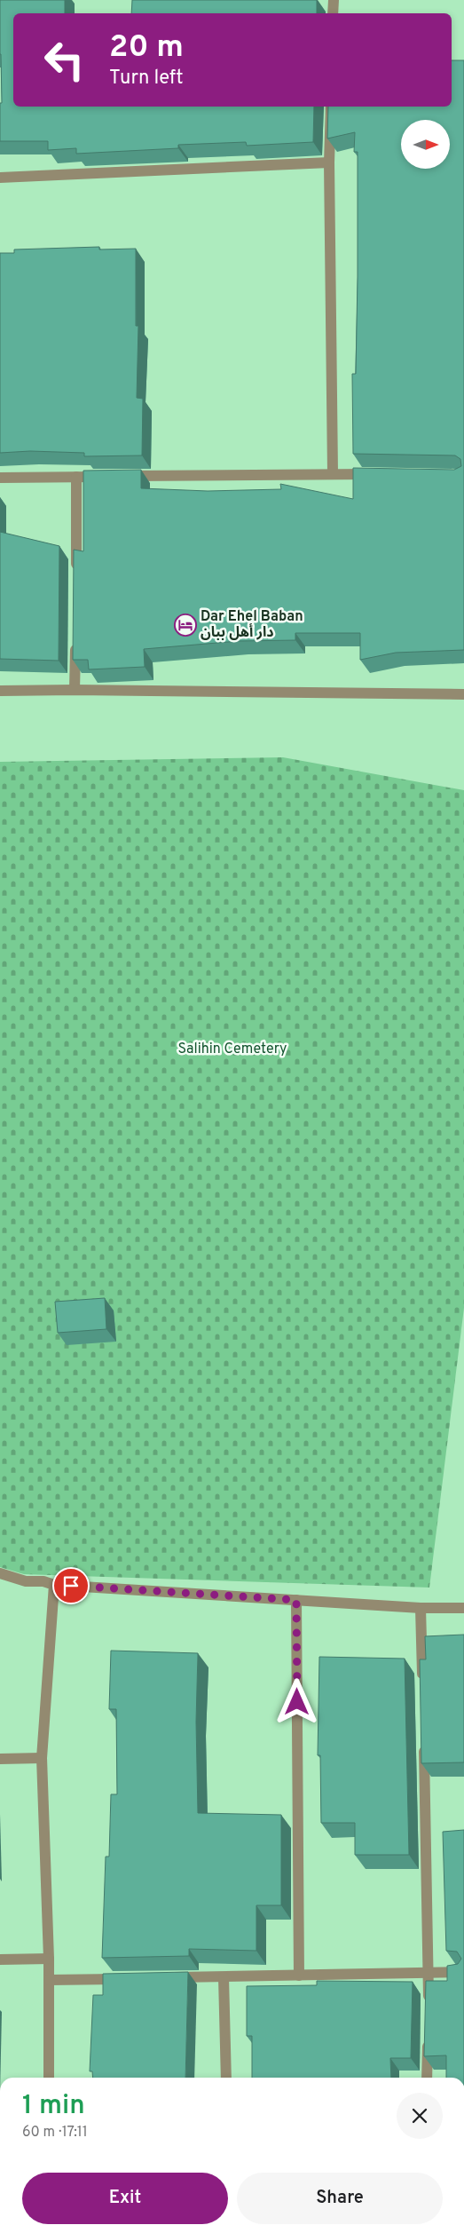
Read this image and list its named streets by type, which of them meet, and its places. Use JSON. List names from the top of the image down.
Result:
{
  "parks": ["Salihin Cemetery"],
  "places": {
    "hotel": ["Dar Ehel Baban دار أهل ببان"]
  },
  "north": "right",
  "page": {
    "turn": ["20 m", "Turn left"],
    "heading": ["1 min", "60 m · 17:11"],
    "buttons": ["Exit", "Share"]
  }
}
